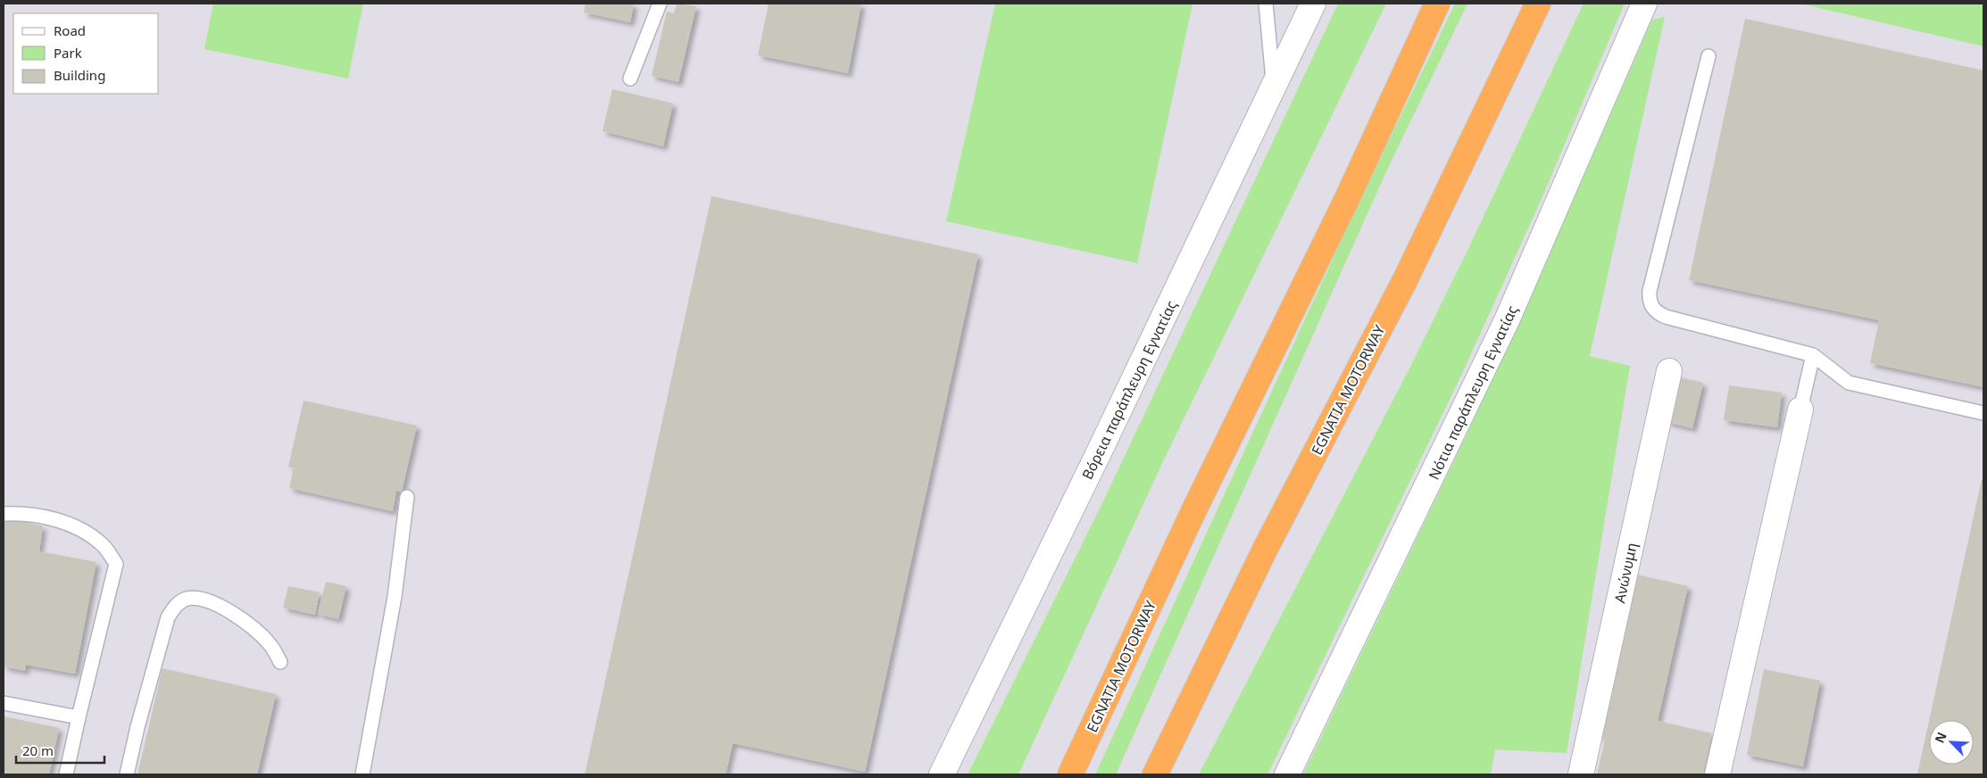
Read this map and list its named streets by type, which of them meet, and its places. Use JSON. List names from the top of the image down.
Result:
{
  "streets": {
    "highway": ["EGNATIA MOTORWAY"],
    "street": ["Βόρεια παράπλευρη Εγνατίας", "Νότια παράπλευρη Εγνατίας", "Ανώνυμη"]
  },
  "legend": ["Road", "Park", "Building"],
  "scale_bar": "20 m",
  "north": "top left"
}
